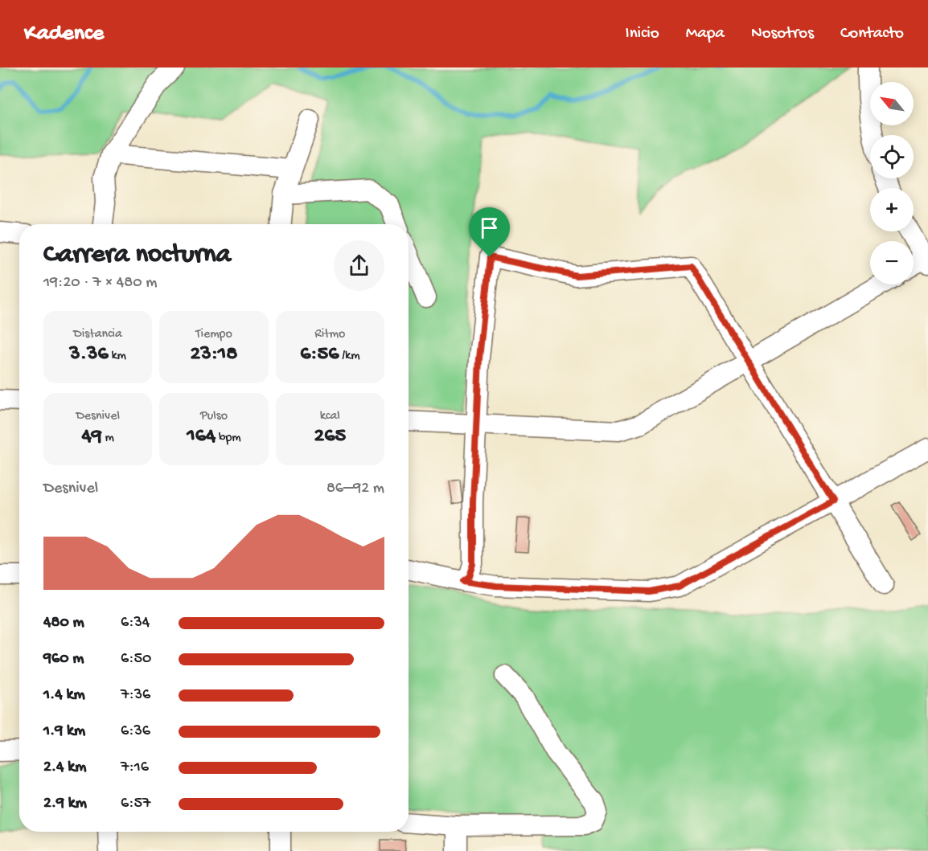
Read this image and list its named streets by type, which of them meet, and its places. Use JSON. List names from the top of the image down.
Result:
{
  "north": "top left",
  "page": {
    "header": "Kadence",
    "nav": [
      "Inicio",
      "Mapa",
      "Nosotros",
      "Contacto"
    ],
    "map_buttons": ["+", "−"],
    "heading": ["Carrera nocturna", "19:20 · 7 × 480 m"],
    "stats": [
      ["Distancia", "3.36 km"],
      ["Tiempo", "23:18"],
      ["Ritmo", "6:56 /km"],
      ["Desnivel", "49 m"],
      ["Pulso", "164 bpm"],
      ["kcal", "265"]
    ],
    "chart": ["Desnivel", "86–92 m"],
    "list": [
      {
        "name": "480 m",
        "note": "6:34"
      },
      {
        "name": "960 m",
        "note": "6:50"
      },
      {
        "name": "1.4 km",
        "note": "7:36"
      },
      {
        "name": "1.9 km",
        "note": "6:36"
      },
      {
        "name": "2.4 km",
        "note": "7:16"
      },
      {
        "name": "2.9 km",
        "note": "6:57"
      }
    ]
  }
}
